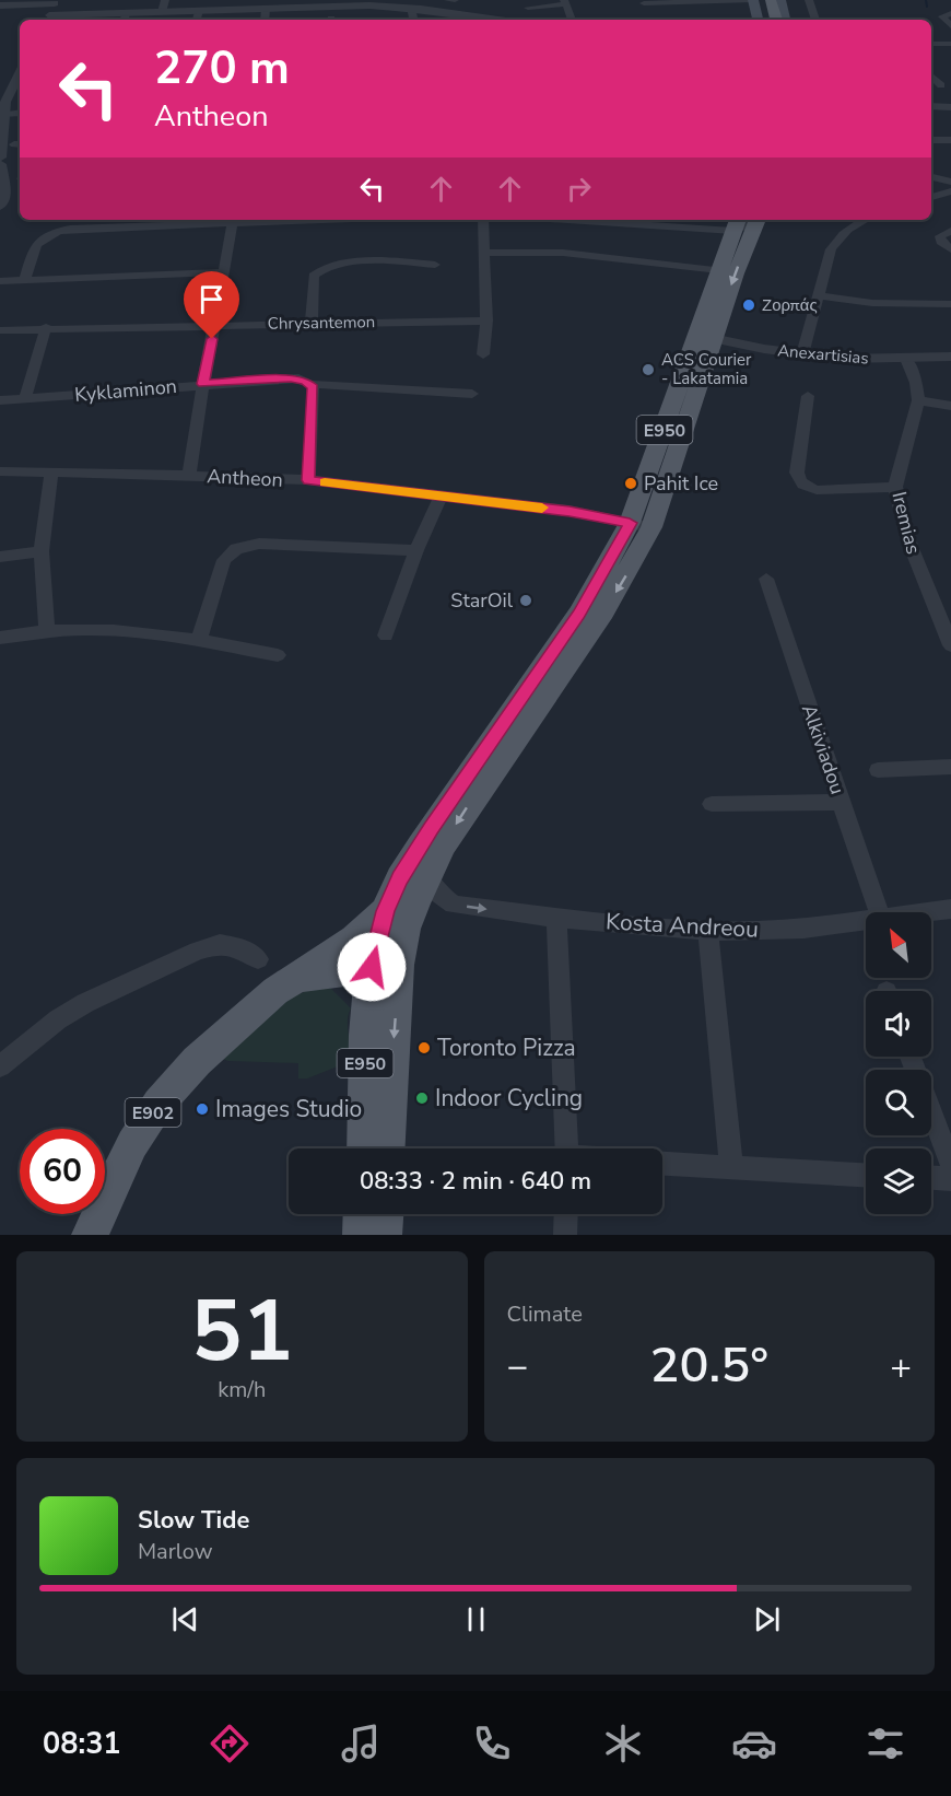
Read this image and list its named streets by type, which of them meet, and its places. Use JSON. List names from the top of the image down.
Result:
{
  "streets": {
    "main road": ["E950", "E902"],
    "street": [
      "Chrysantemon",
      "Anexartisias",
      "Kyklaminon",
      "Antheon",
      "Iremias",
      "Alkiviadou",
      "Kosta Andreou"
    ]
  },
  "crossings": [
    ["Anexartisias", "E950"],
    ["Anexartisias", "Iremias"],
    ["E950", "Antheon"],
    ["E950", "Kosta Andreou"],
    ["E950", "E902"]
  ],
  "places": [
    "Ζορπάς",
    "ACS Courier - Lakatamia",
    "Pahit Ice",
    "StarOil",
    "Toronto Pizza",
    "Indoor Cycling",
    "Images Studio"
  ],
  "north": "top left",
  "page": {
    "turn": ["270 m", "Antheon"],
    "limit": "60",
    "trip": "08:33 · 2 min · 640 m",
    "tile": [
      ["51", "km/h"],
      "Climate"
    ],
    "heat": ["−", "20.5°", "+"],
    "song": ["Slow Tide", "Marlow"],
    "tabs": "08:31"
  }
}
